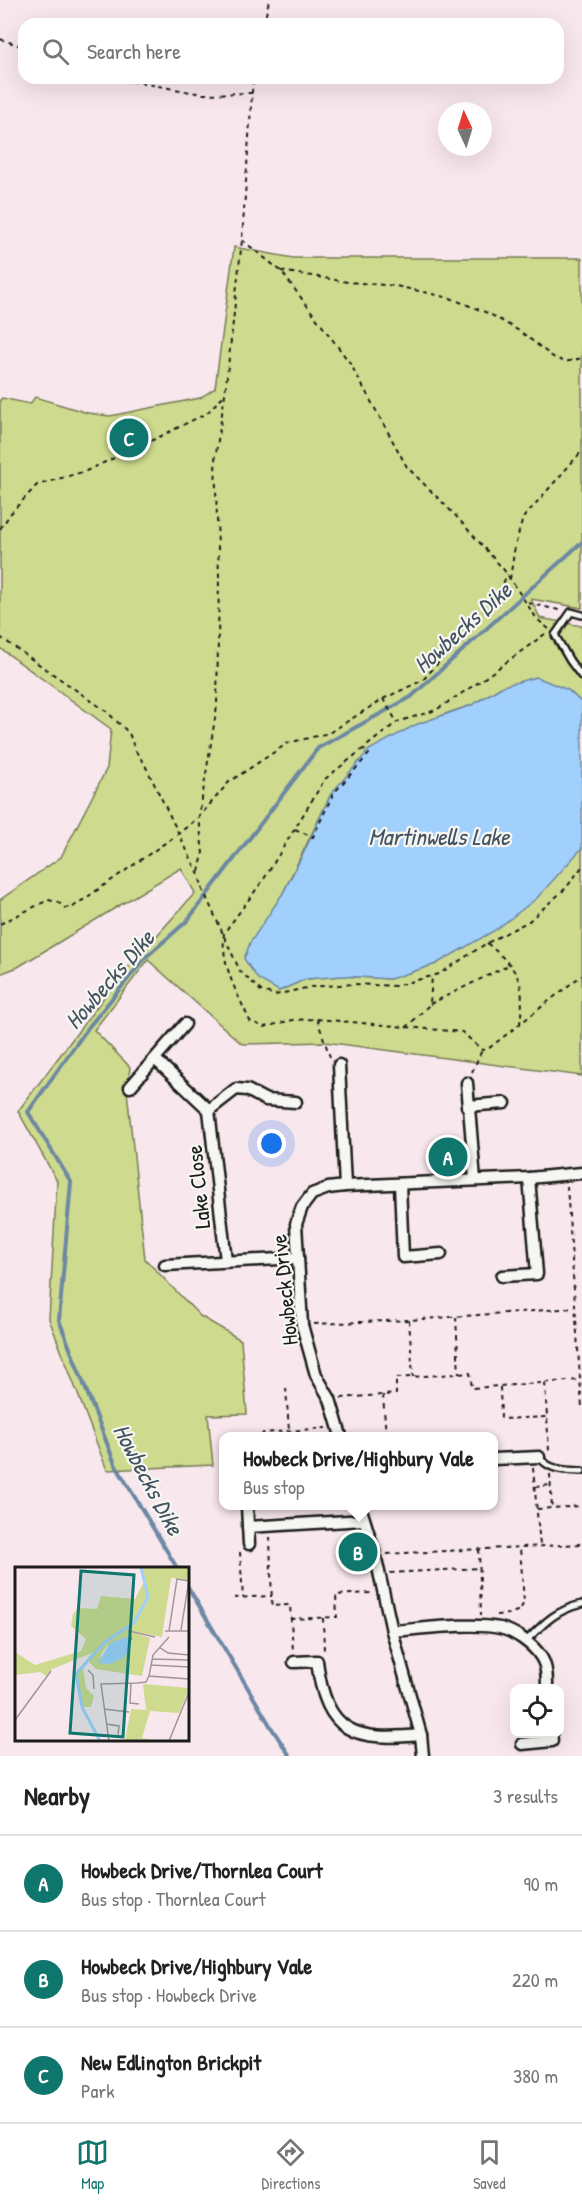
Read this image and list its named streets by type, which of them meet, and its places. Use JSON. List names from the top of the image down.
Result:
{
  "streets": {
    "street": ["Lake Close", "Howbeck Drive"]
  },
  "water": ["Howbecks Dike", "Martinwells Lake"],
  "north": "top",
  "page": {
    "search": "Search here",
    "pins": ["C", "A", "B"],
    "popup": ["Howbeck Drive/Highbury Vale", "Bus stop"],
    "heading": ["Nearby", "3 results"],
    "list": [
      {
        "mark": "A",
        "name": "Howbeck Drive/Thornlea Court",
        "note": "Bus stop · Thornlea Court",
        "value": "90 m"
      },
      {
        "mark": "B",
        "name": "Howbeck Drive/Highbury Vale",
        "note": "Bus stop · Howbeck Drive",
        "value": "220 m"
      },
      {
        "mark": "C",
        "name": "New Edlington Brickpit",
        "note": "Park",
        "value": "380 m"
      }
    ],
    "nav": ["Map", "Directions", "Saved"]
  }
}
